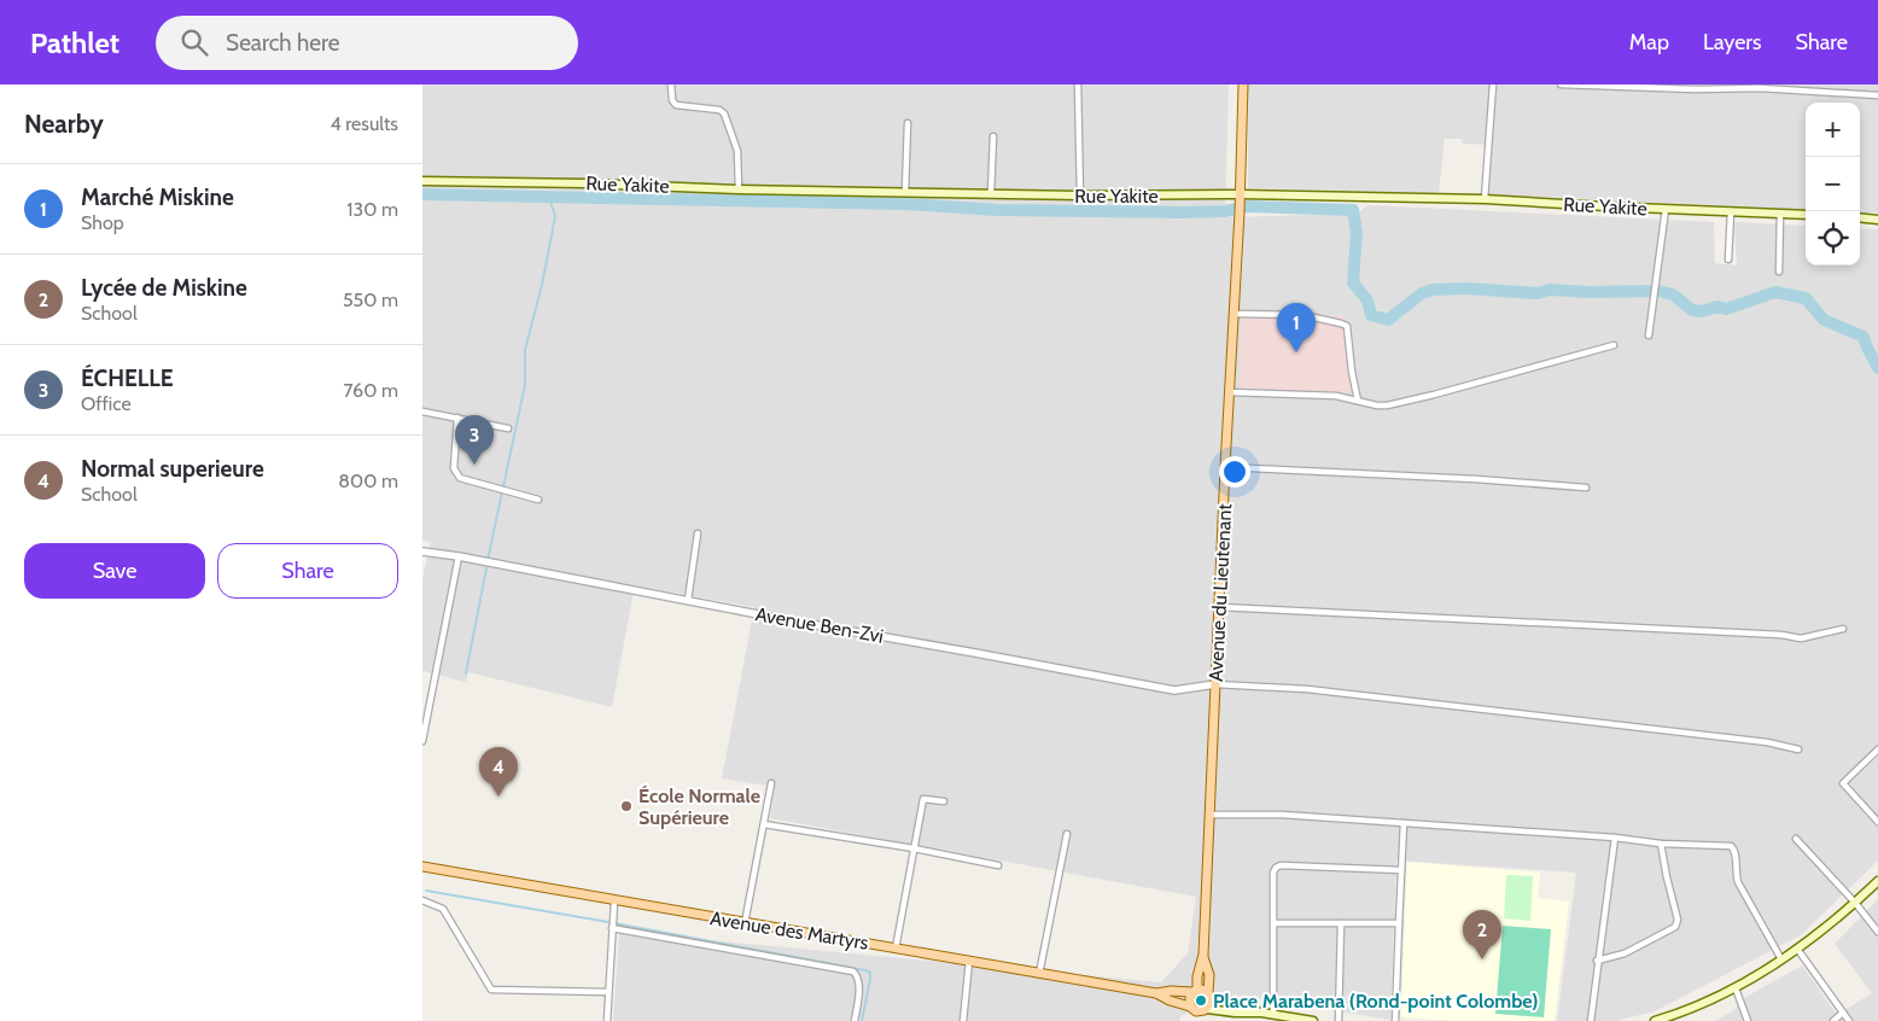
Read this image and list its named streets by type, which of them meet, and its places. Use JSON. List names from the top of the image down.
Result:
{
  "streets": {
    "main road": ["Rue Yakite", "Avenue du Lieutenant", "Avenue des Martyrs"],
    "street": ["Avenue Ben-Zvi"]
  },
  "crossings": [
    ["Rue Yakite", "Avenue du Lieutenant"],
    ["Avenue du Lieutenant", "Avenue Ben-Zvi"],
    ["Avenue du Lieutenant", "Avenue des Martyrs"]
  ],
  "places": ["École Normale Supérieure", "Place Marabena (Rond-point Colombe)"],
  "page": {
    "header": "Pathlet",
    "search": "Search here",
    "nav": ["Map", "Layers", "Share"],
    "heading": ["Nearby", "4 results"],
    "map_buttons": ["+", "−"],
    "list": [
      {
        "mark": "1",
        "name": "Marché Miskine",
        "note": "Shop",
        "value": "130 m"
      },
      {
        "mark": "2",
        "name": "Lycée de Miskine",
        "note": "School",
        "value": "550 m"
      },
      {
        "mark": "3",
        "name": "ÉCHELLE",
        "note": "Office",
        "value": "760 m"
      },
      {
        "mark": "4",
        "name": "Normal superieure",
        "note": "School",
        "value": "800 m"
      }
    ],
    "pins": [
      "1",
      "3",
      "4",
      "2"
    ],
    "buttons": ["Save", "Share"]
  }
}
